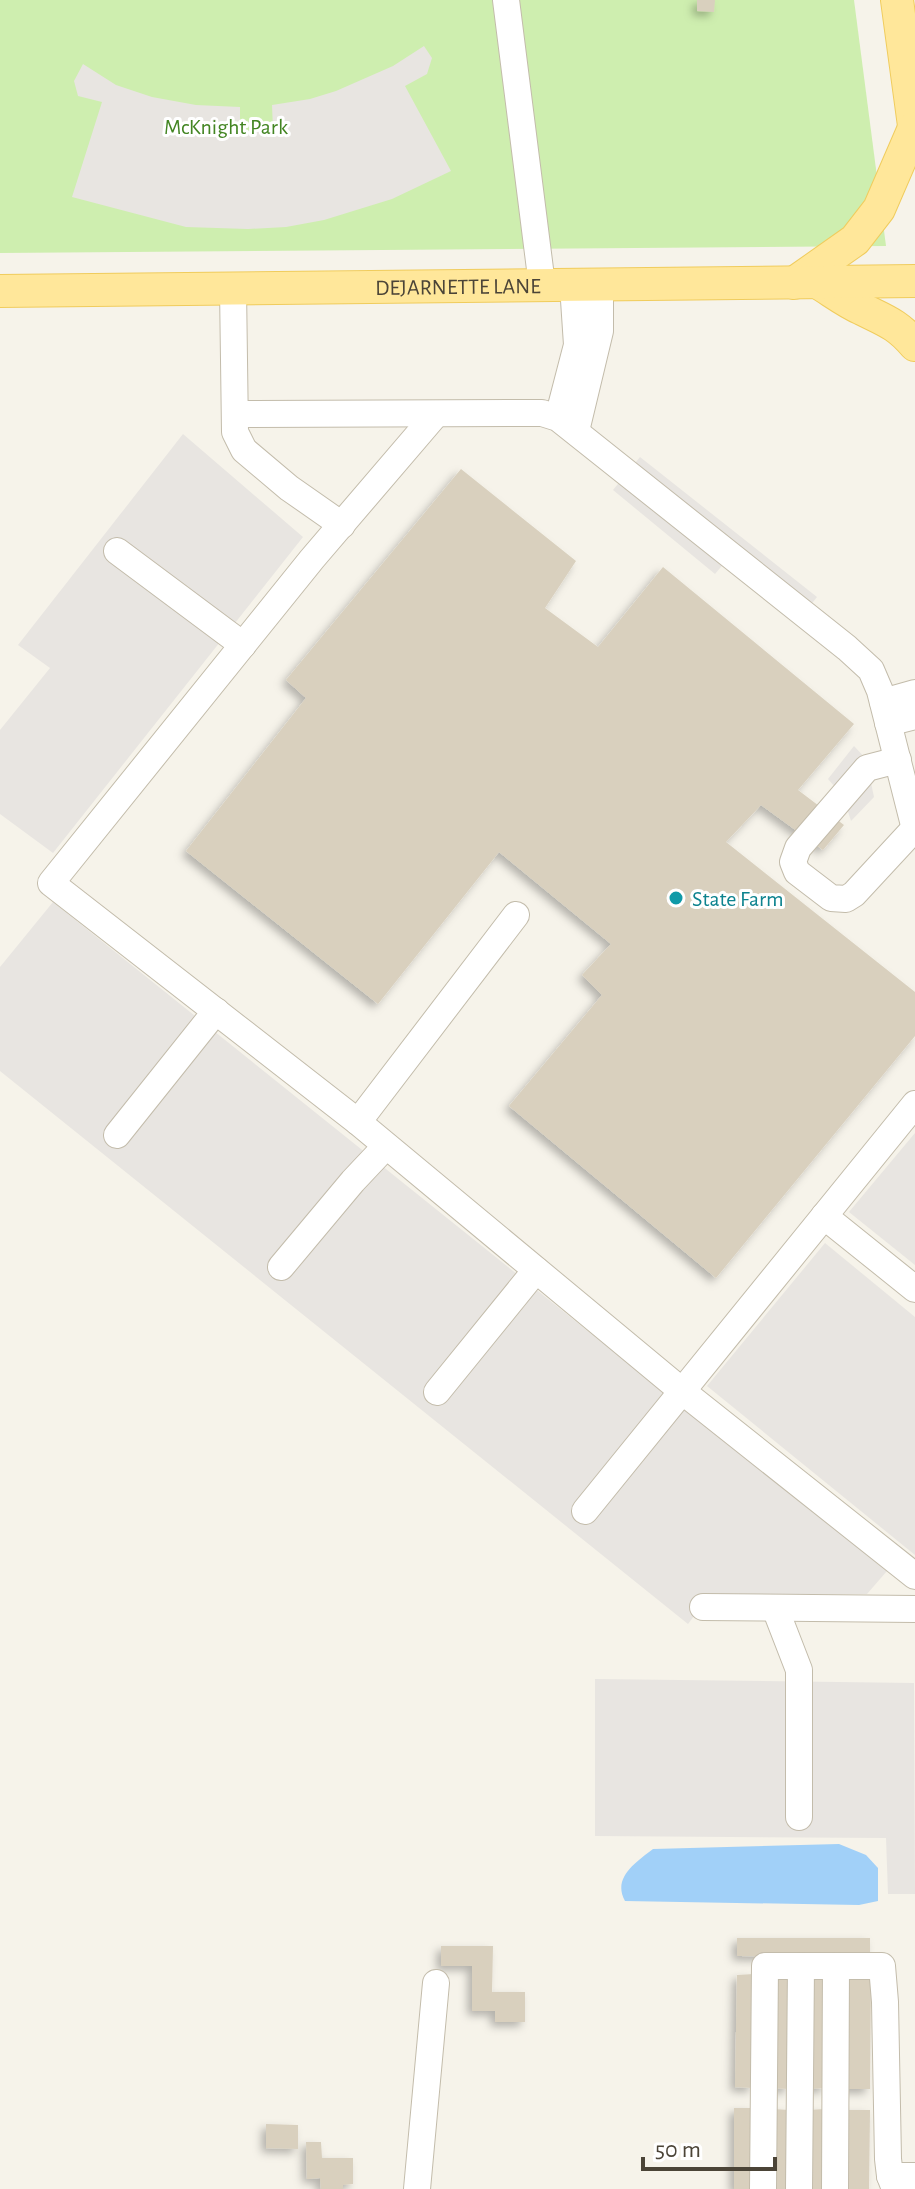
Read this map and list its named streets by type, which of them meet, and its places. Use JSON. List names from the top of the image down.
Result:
{
  "streets": {
    "main road": ["DEJARNETTE LANE"]
  },
  "parks": ["McKnight Park"],
  "places": ["State Farm"],
  "scale_bar": "50 m"
}
